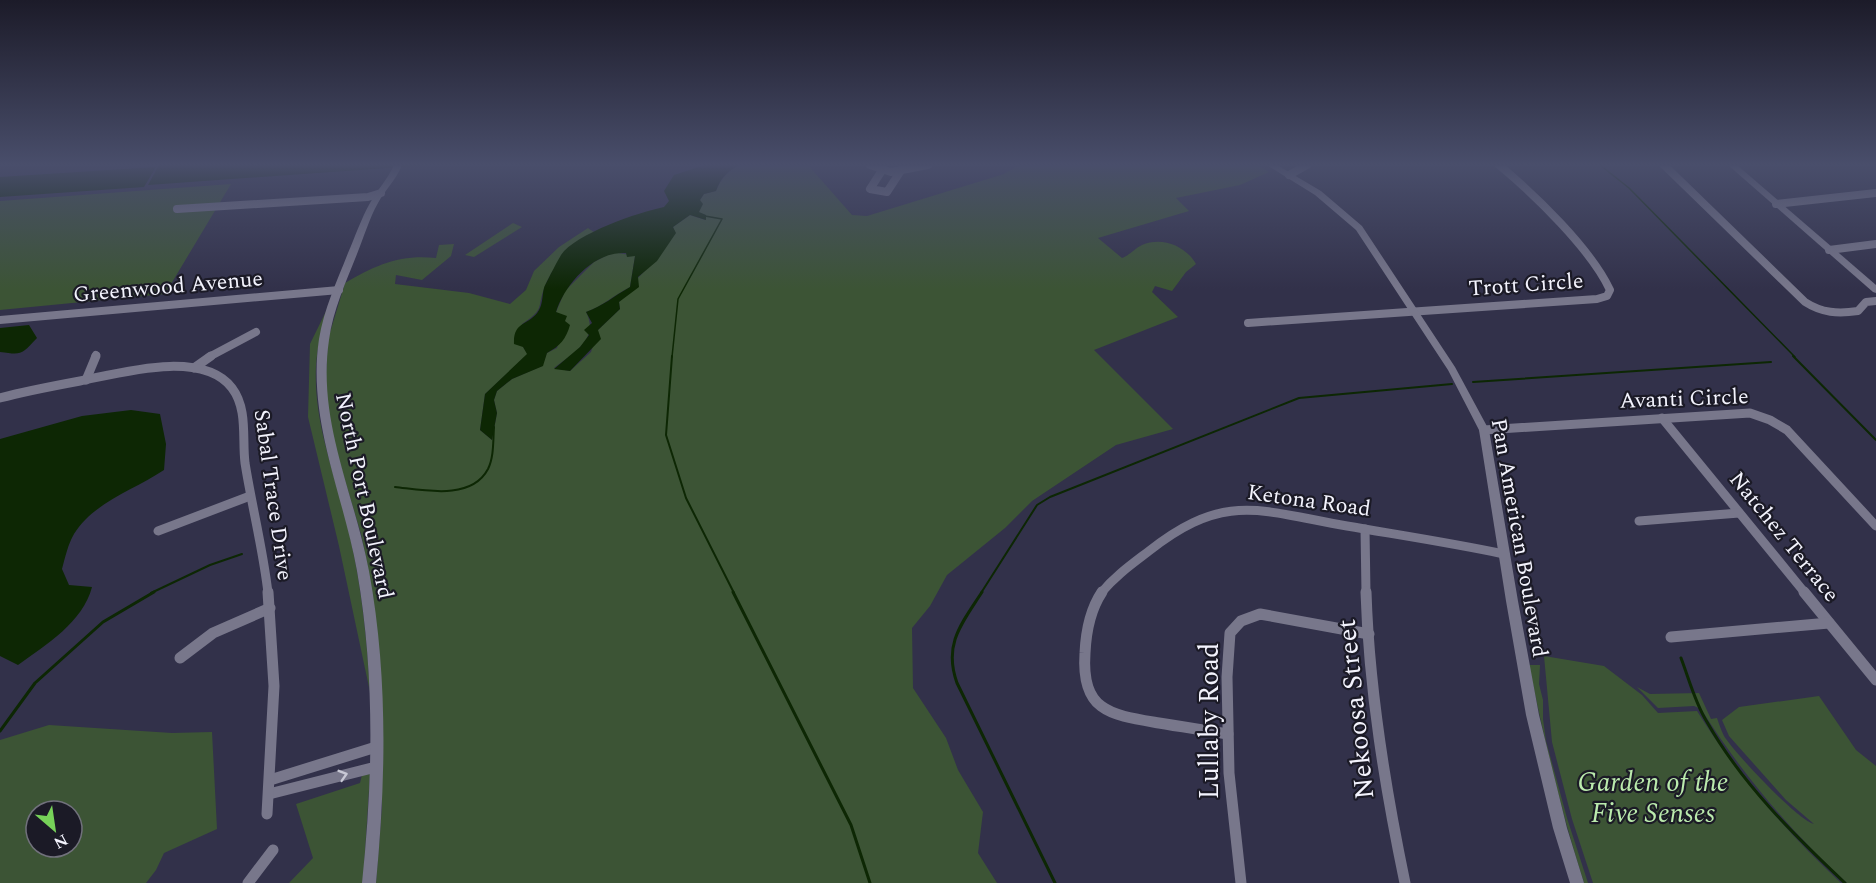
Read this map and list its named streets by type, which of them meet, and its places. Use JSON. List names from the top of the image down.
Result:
{
  "streets": {
    "street": [
      "Trott Circle",
      "Greenwood Avenue",
      "Avanti Circle",
      "Sabal Trace Drive",
      "North Port Boulevard",
      "Ketona Road",
      "Natchez Terrace",
      "Pan American Boulevard",
      "Nekoosa Street",
      "Lullaby Road"
    ]
  },
  "crossings": [
    ["Trott Circle", "Pan American Boulevard"],
    ["Greenwood Avenue", "North Port Boulevard"],
    ["Avanti Circle", "Natchez Terrace"],
    ["Avanti Circle", "Pan American Boulevard"],
    ["Ketona Road", "Pan American Boulevard"],
    ["Ketona Road", "Nekoosa Street"],
    ["Ketona Road", "Lullaby Road"],
    ["Nekoosa Street", "Lullaby Road"]
  ],
  "parks": ["Garden of the Five Senses"],
  "north": "bottom right"
}
